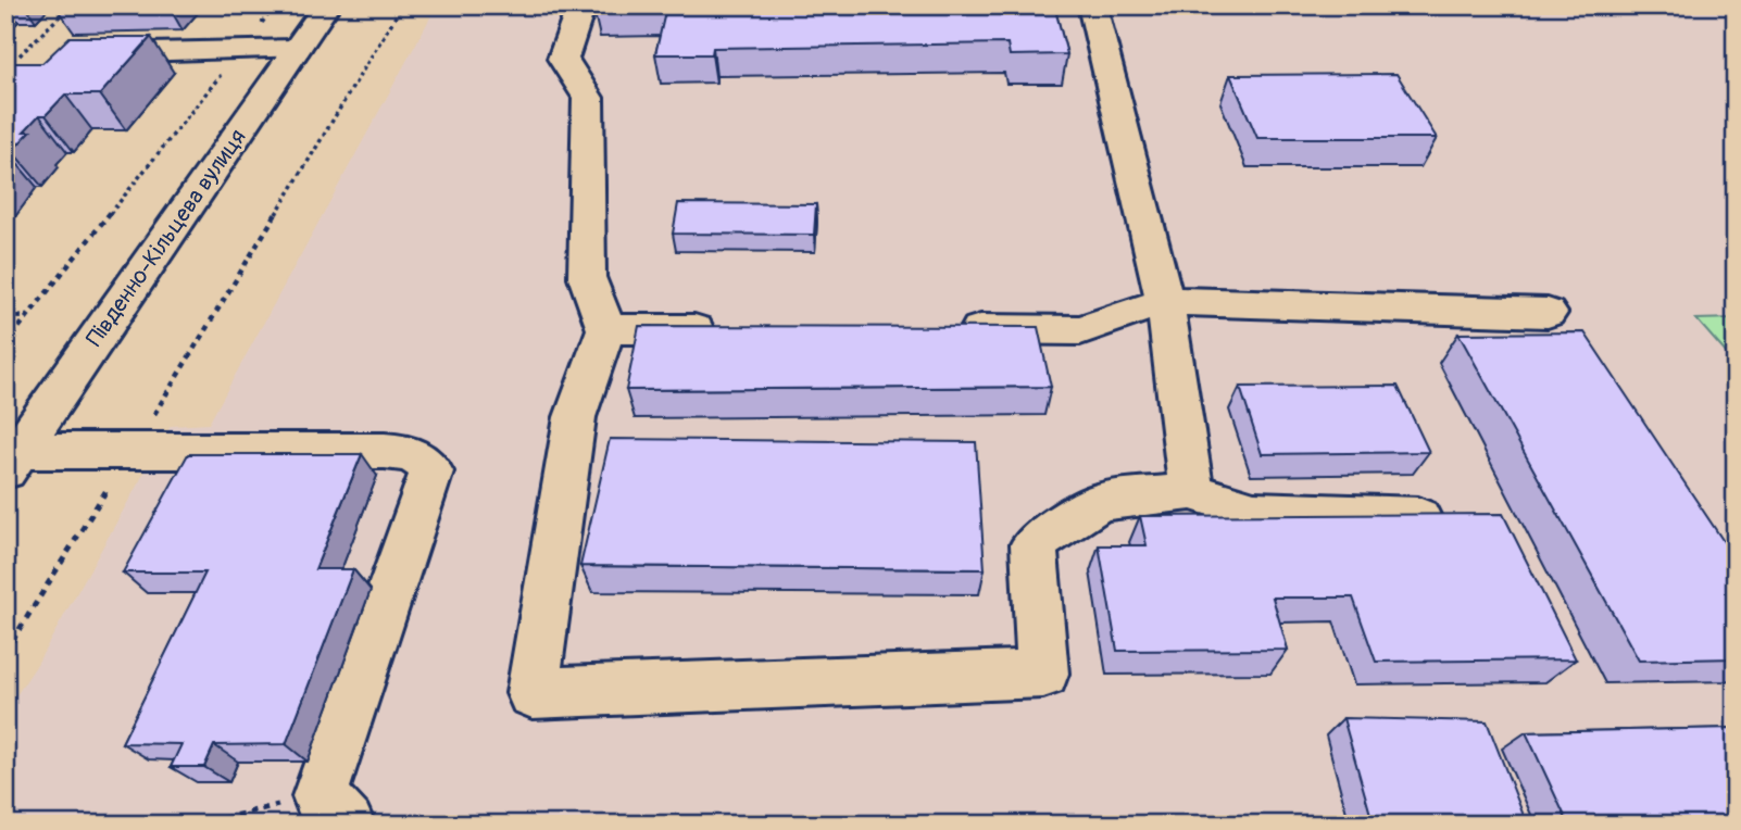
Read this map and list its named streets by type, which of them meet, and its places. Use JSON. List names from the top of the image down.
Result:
{
  "streets": {
    "main road": ["Південно-Кільцева вулиця"]
  }
}
